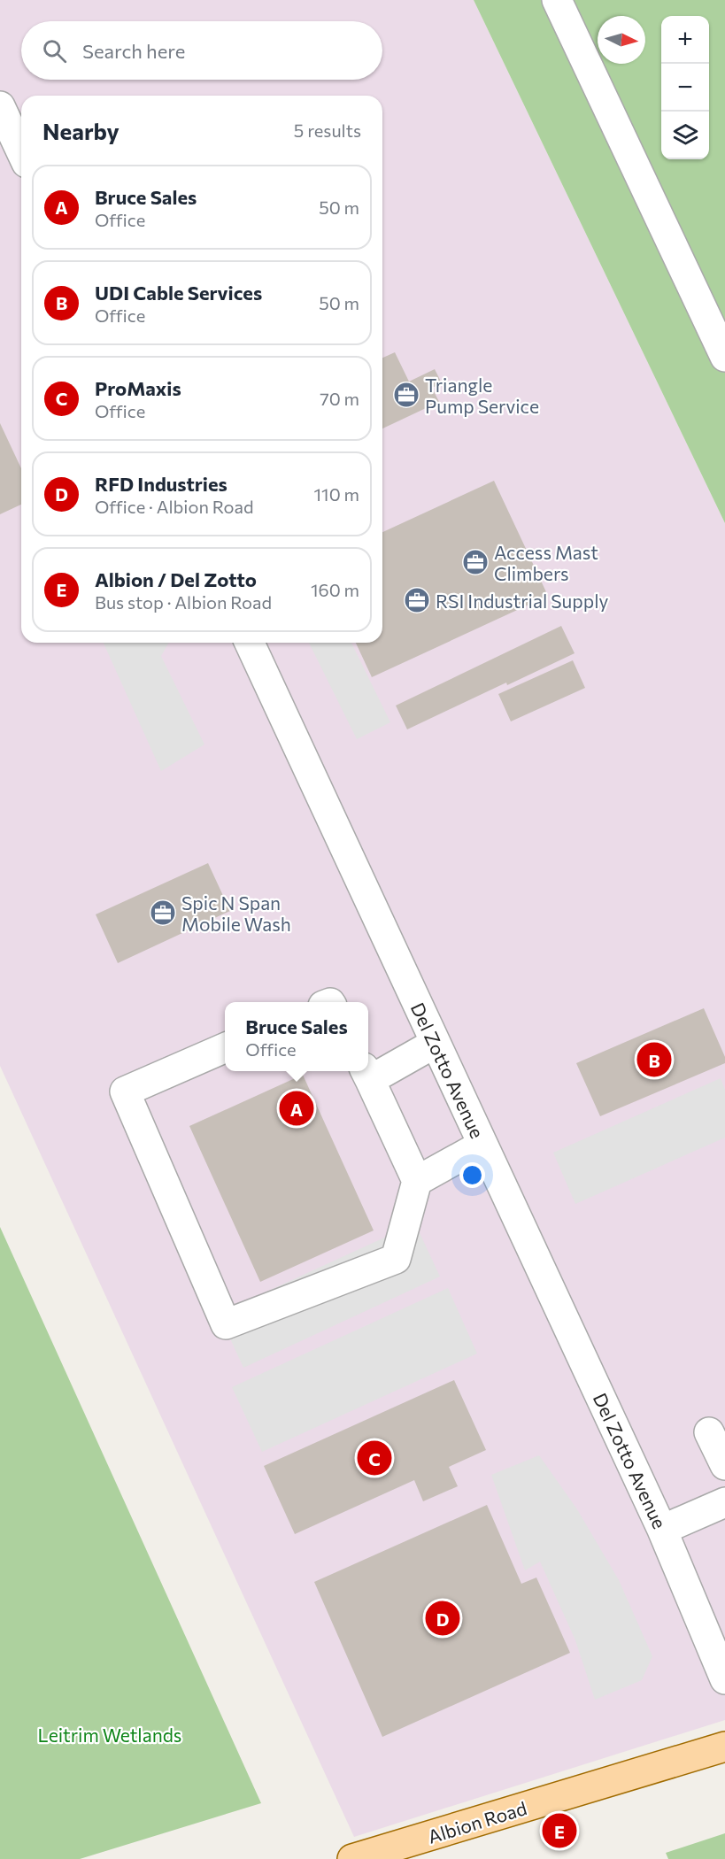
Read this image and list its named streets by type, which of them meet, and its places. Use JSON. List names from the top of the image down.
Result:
{
  "streets": {
    "main road": ["Albion Road"],
    "street": ["Del Zotto Avenue"]
  },
  "parks": ["Leitrim Wetlands"],
  "places": {
    "office": [
      "Triangle Pump Service",
      "Access Mast Climbers",
      "RSI Industrial Supply",
      "Spic N Span Mobile Wash"
    ]
  },
  "north": "right",
  "page": {
    "map_buttons": ["+", "−"],
    "search": "Search here",
    "heading": ["Nearby", "5 results"],
    "list": [
      {
        "mark": "A",
        "name": "Bruce Sales",
        "note": "Office",
        "value": "50 m"
      },
      {
        "mark": "B",
        "name": "UDI Cable Services",
        "note": "Office",
        "value": "50 m"
      },
      {
        "mark": "C",
        "name": "ProMaxis",
        "note": "Office",
        "value": "70 m"
      },
      {
        "mark": "D",
        "name": "RFD Industries",
        "note": "Office · Albion Road",
        "value": "110 m"
      },
      {
        "mark": "E",
        "name": "Albion / Del Zotto",
        "note": "Bus stop · Albion Road",
        "value": "160 m"
      }
    ],
    "popup": ["Bruce Sales", "Office"],
    "pins": [
      "B",
      "A",
      "C",
      "D",
      "E"
    ]
  }
}
